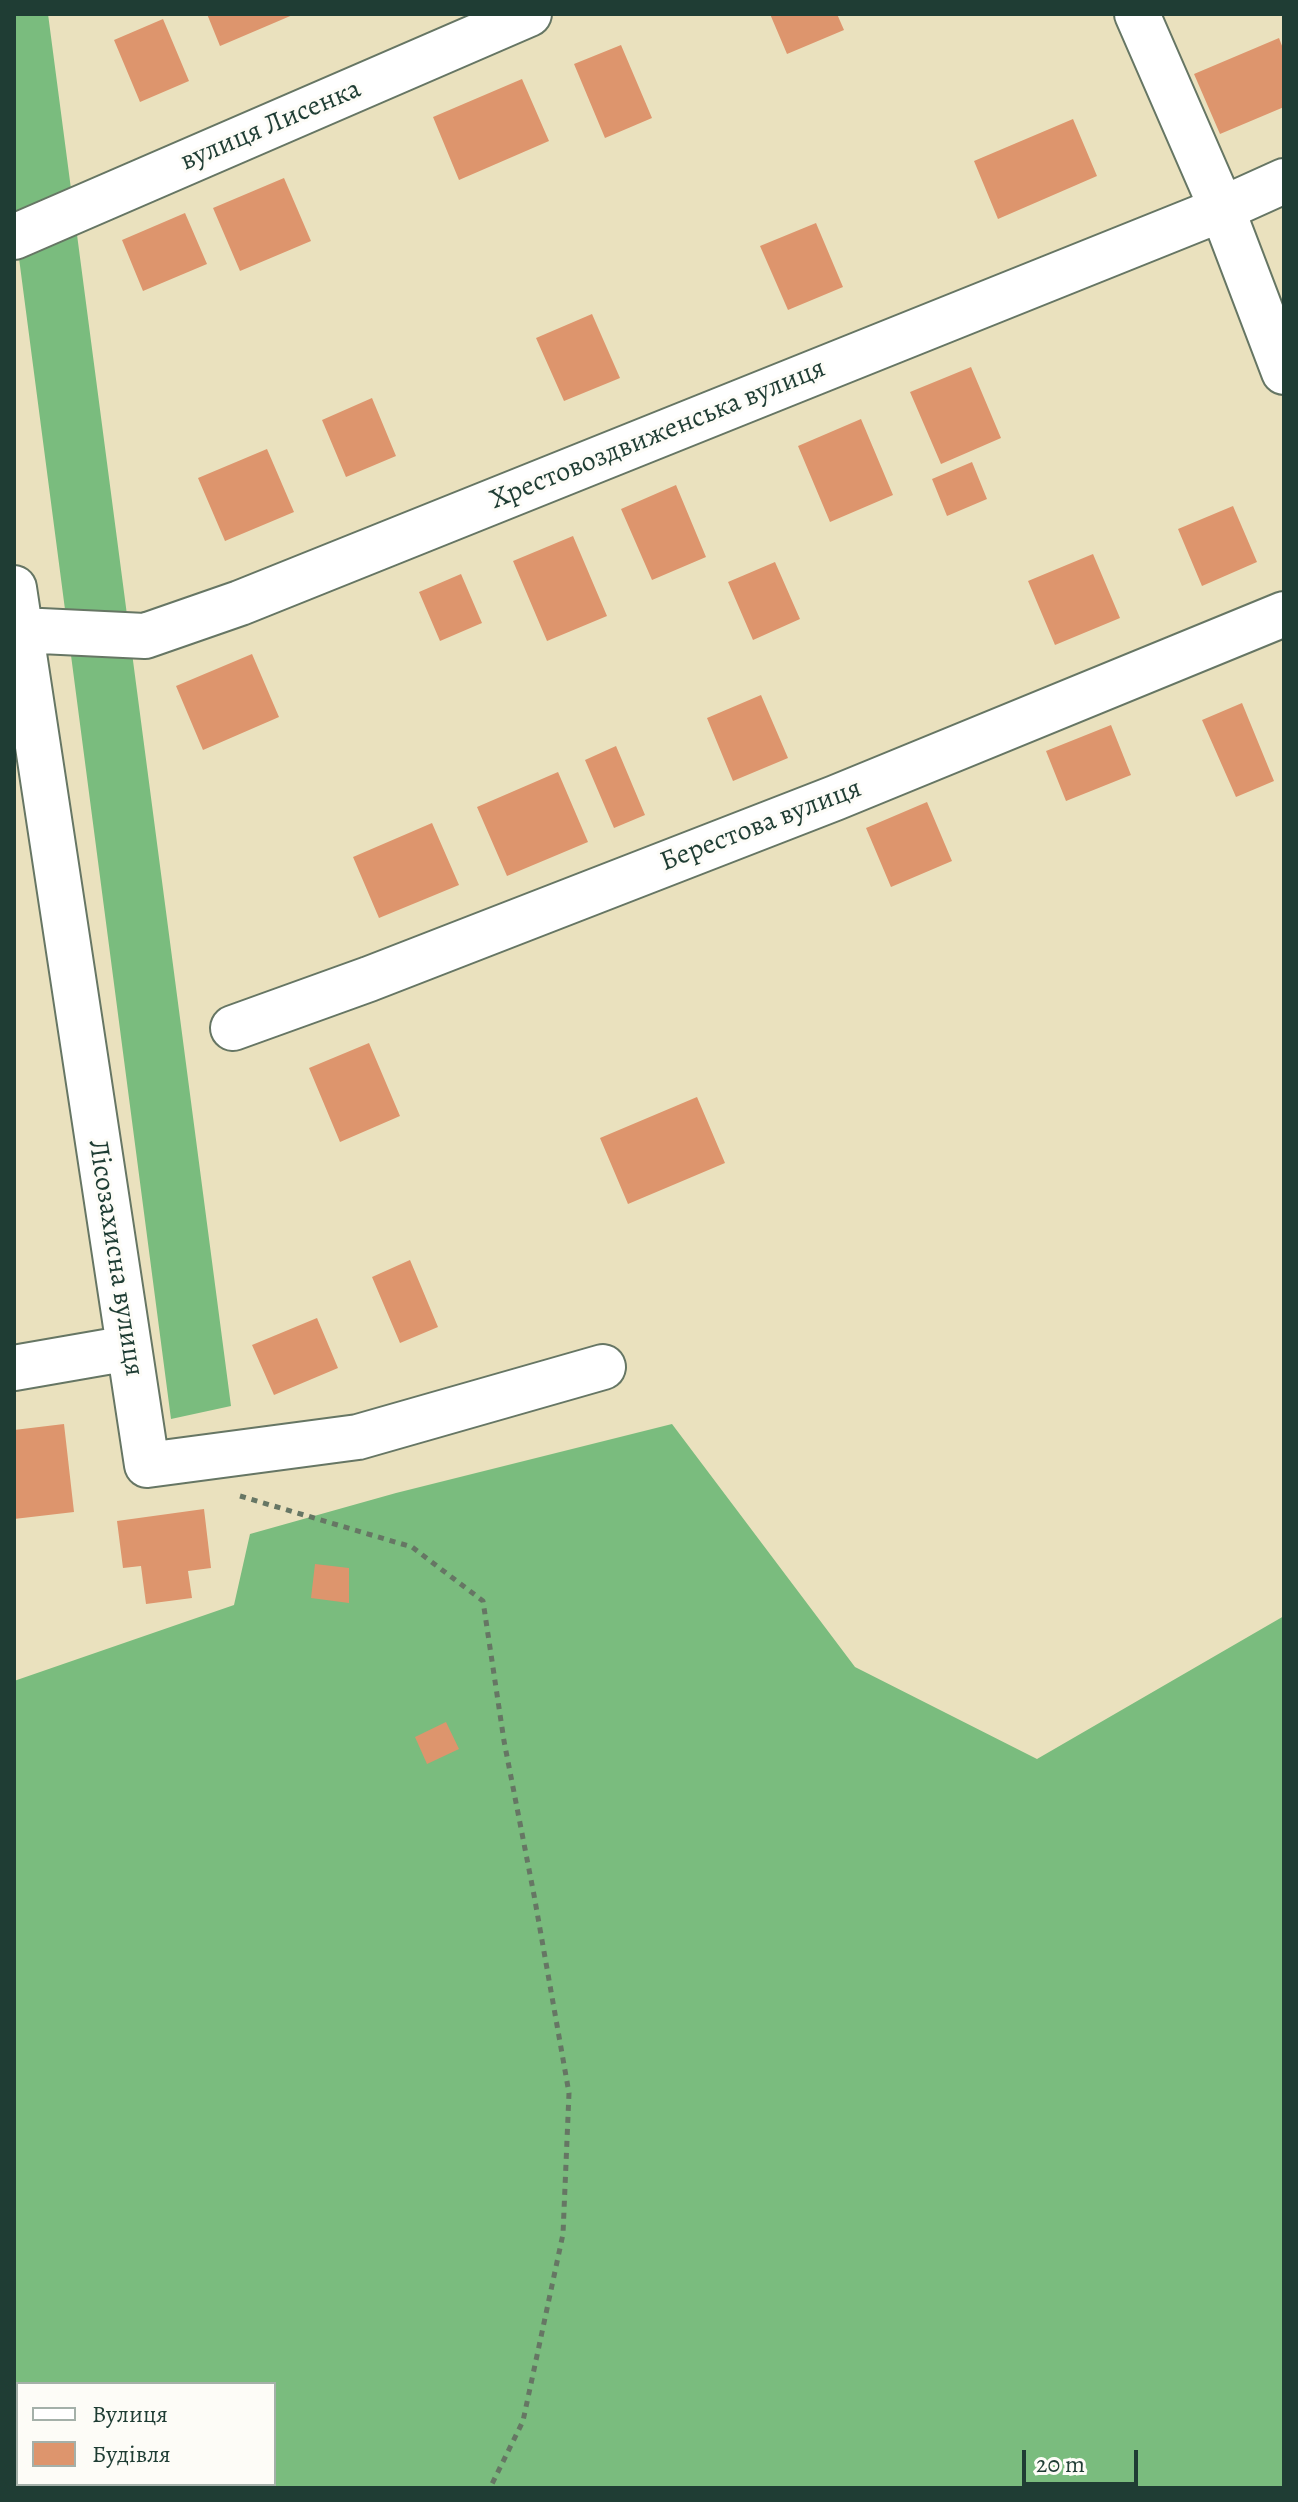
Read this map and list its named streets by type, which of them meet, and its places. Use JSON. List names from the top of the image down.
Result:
{
  "streets": {
    "street": [
      "вулиця Лисенка",
      "Хрестовоздвиженська вулиця",
      "Берестова вулиця",
      "Лісозахисна вулиця"
    ]
  },
  "crossings": [
    ["Хрестовоздвиженська вулиця", "Лісозахисна вулиця"]
  ],
  "legend": ["Вулиця", "Будівля"],
  "scale_bar": "20 m"
}
